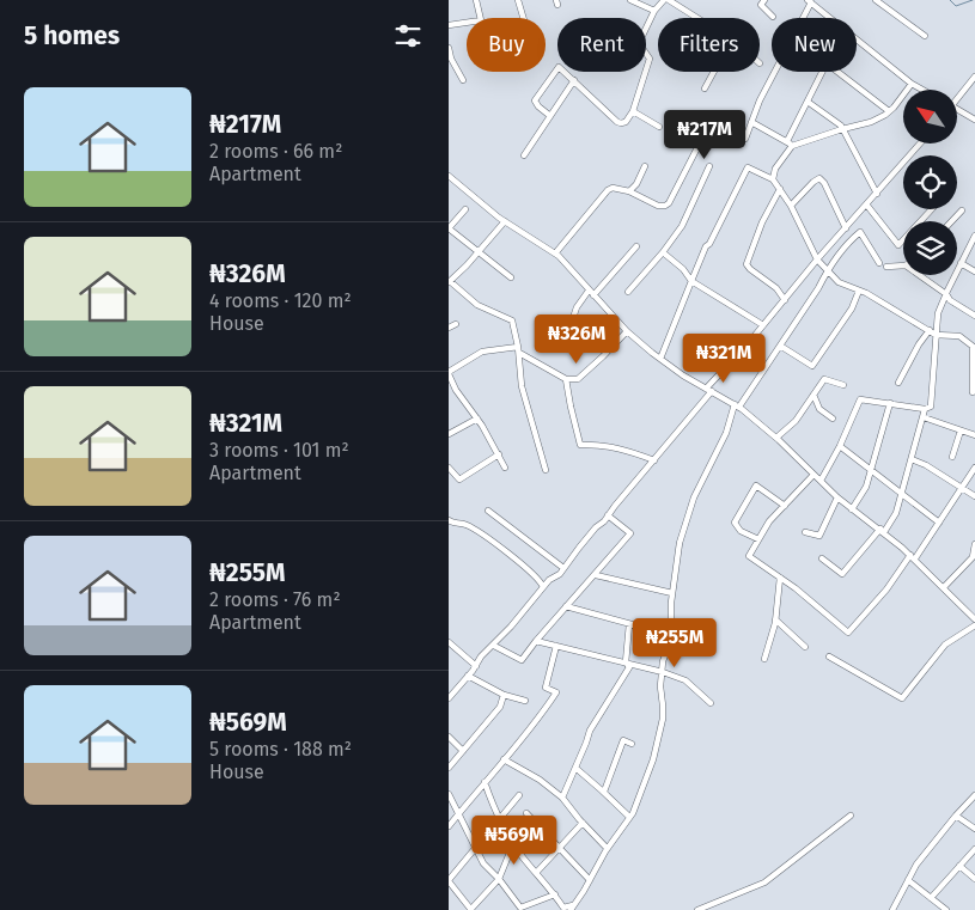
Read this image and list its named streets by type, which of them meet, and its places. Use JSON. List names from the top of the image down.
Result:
{
  "north": "top left",
  "page": {
    "heading": "5 homes",
    "chip": [
      "Buy",
      "Rent",
      "Filters",
      "New"
    ],
    "list": [
      {
        "name": "₦217M",
        "note": "2 rooms · 66 m² · Apartment"
      },
      {
        "name": "₦326M",
        "note": "4 rooms · 120 m² · House"
      },
      {
        "name": "₦321M",
        "note": "3 rooms · 101 m² · Apartment"
      },
      {
        "name": "₦255M",
        "note": "2 rooms · 76 m² · Apartment"
      },
      {
        "name": "₦569M",
        "note": "5 rooms · 188 m² · House"
      }
    ],
    "price": [
      "₦217M",
      "₦326M",
      "₦321M",
      "₦255M",
      "₦569M"
    ]
  }
}
